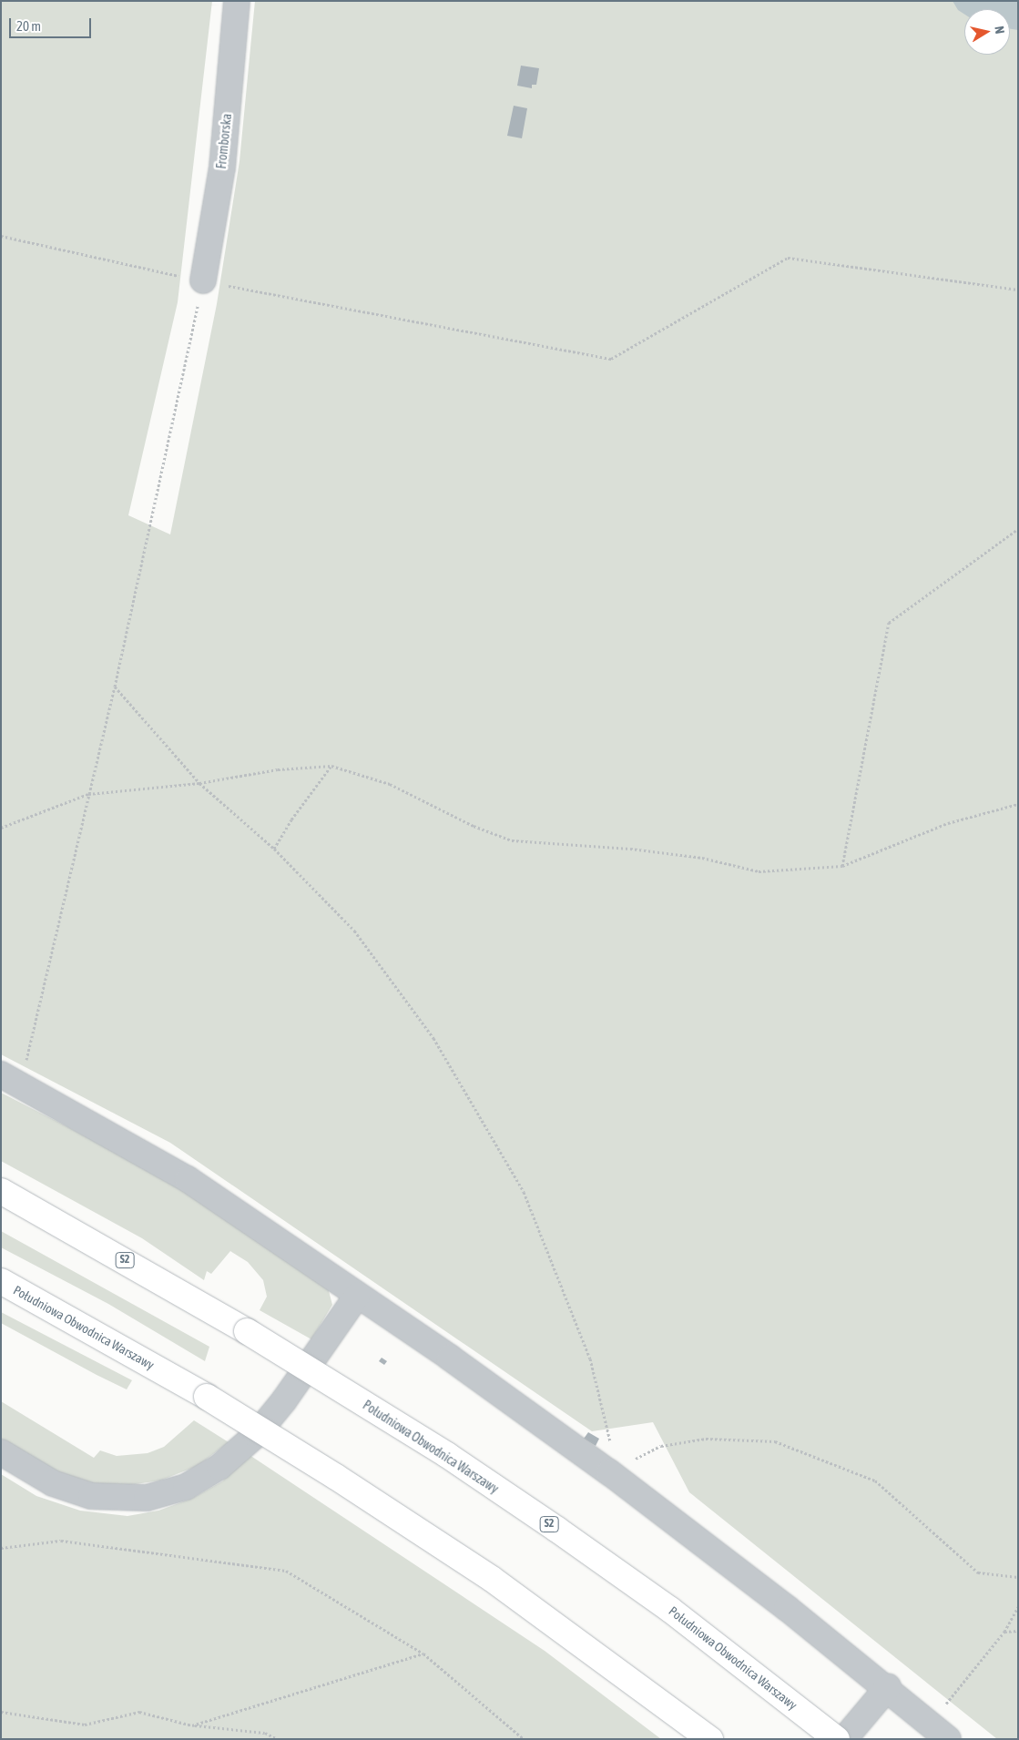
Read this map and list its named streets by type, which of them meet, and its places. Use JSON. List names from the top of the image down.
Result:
{
  "streets": {
    "highway": ["S2", "Południowa Obwodnica Warszawy"],
    "street": ["Fromborska"]
  },
  "scale_bar": "20 m",
  "north": "right"
}
